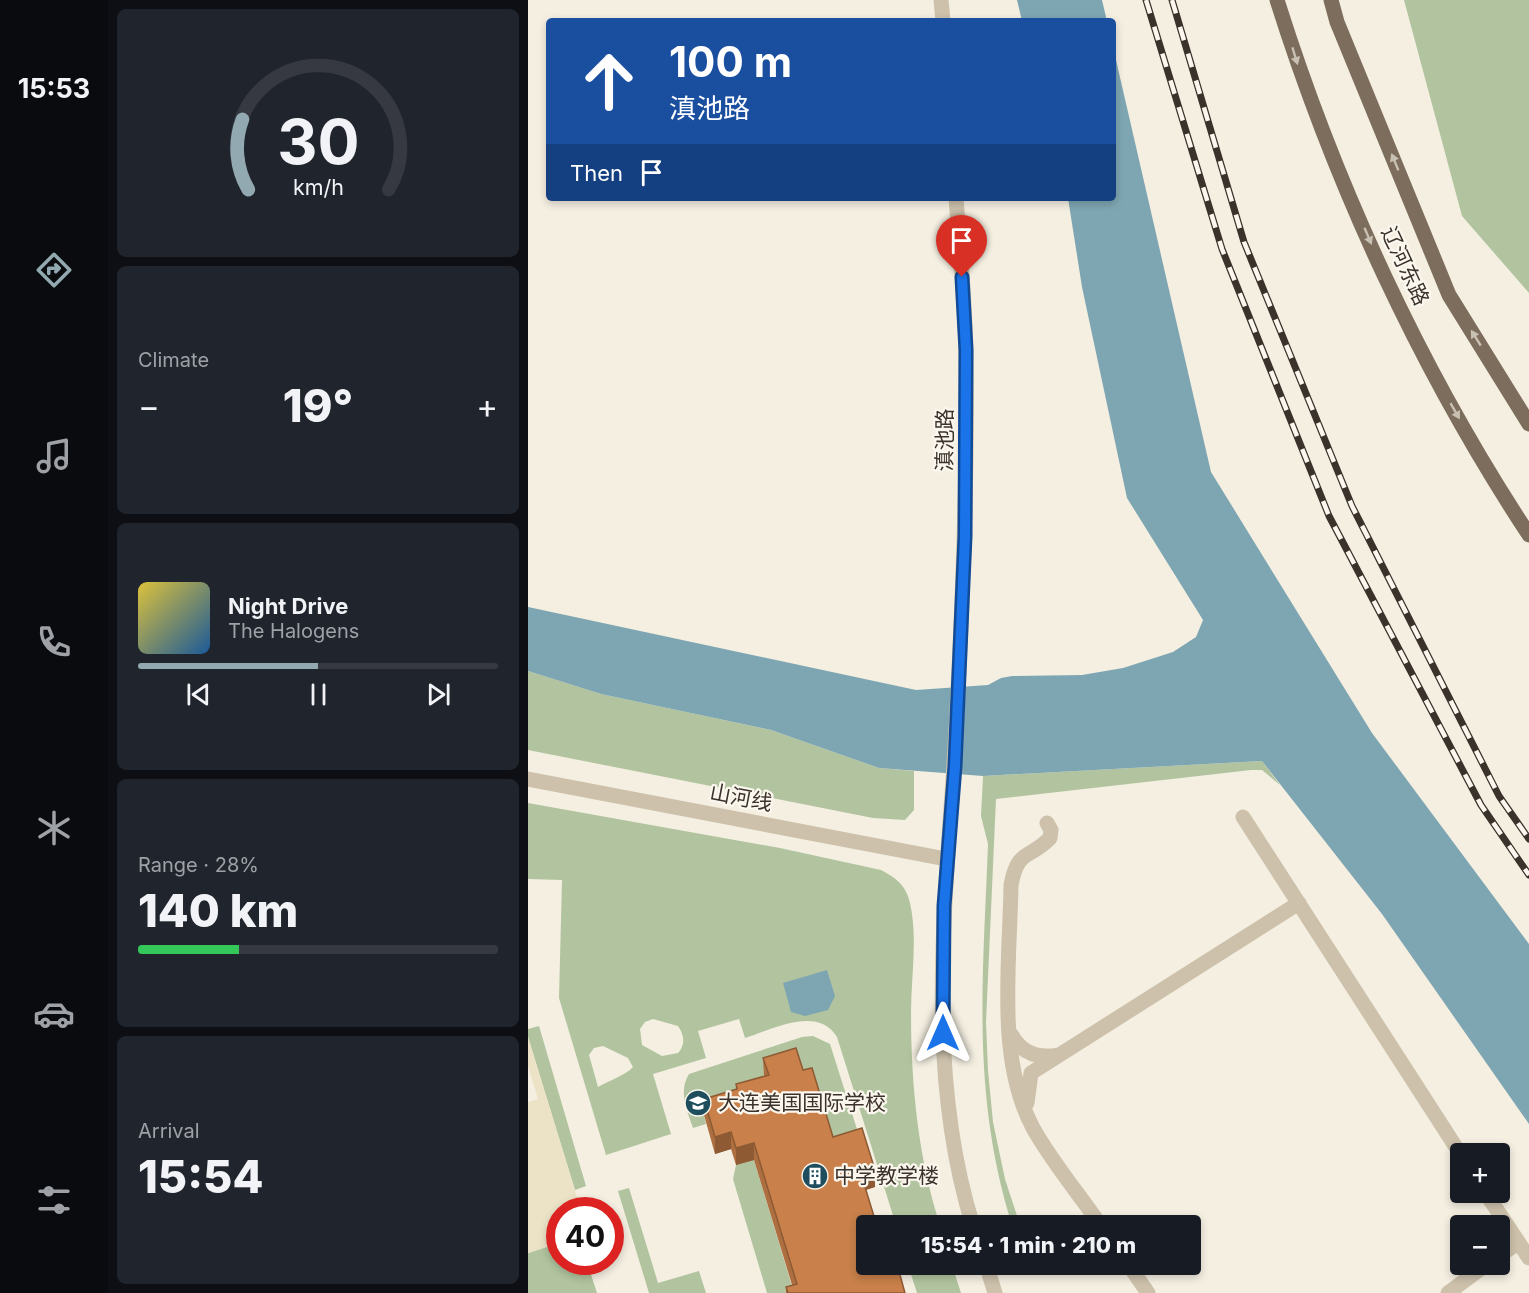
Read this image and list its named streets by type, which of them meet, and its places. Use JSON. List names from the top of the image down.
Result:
{
  "streets": {
    "main road": ["辽河东路"],
    "street": ["滇池路", "山河线"]
  },
  "crossings": [
    ["滇池路", "山河线"]
  ],
  "places": {
    "school or university": ["大连美国国际学校"],
    "building": ["中学教学楼"]
  },
  "page": {
    "tabs": "15:53",
    "turn": ["100 m", "滇池路"],
    "then": "Then",
    "tile": [
      "Climate",
      ["Range · 28%", "140 km"],
      ["Arrival", "15:54"]
    ],
    "heat": ["−", "19°", "+"],
    "song": ["Night Drive", "The Halogens"],
    "map_buttons": ["+", "−"],
    "limit": "40",
    "trip": "15:54 · 1 min · 210 m",
    "gauge": ["30", "km/h"]
  }
}
